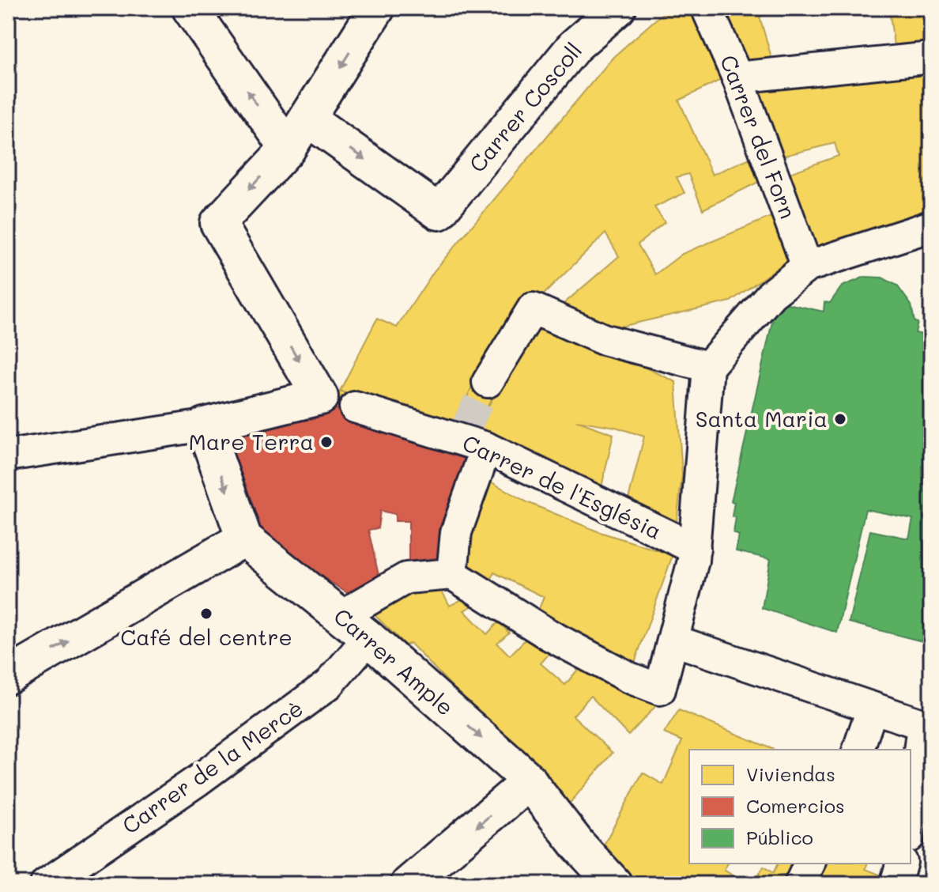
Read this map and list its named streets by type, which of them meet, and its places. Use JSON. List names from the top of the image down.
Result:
{
  "streets": {
    "street": [
      "Carrer Coscoll",
      "Carrer del Forn",
      "Carrer de l'Església",
      "Carrer Ample",
      "Carrer de la Mercè"
    ]
  },
  "crossings": [
    ["Carrer Ample", "Carrer de la Mercè"]
  ],
  "one_way": ["Carrer Ample"],
  "places": ["Santa Maria", "Mare Terra", "Café del centre"],
  "legend": ["Viviendas", "Comercios", "Público"]
}
